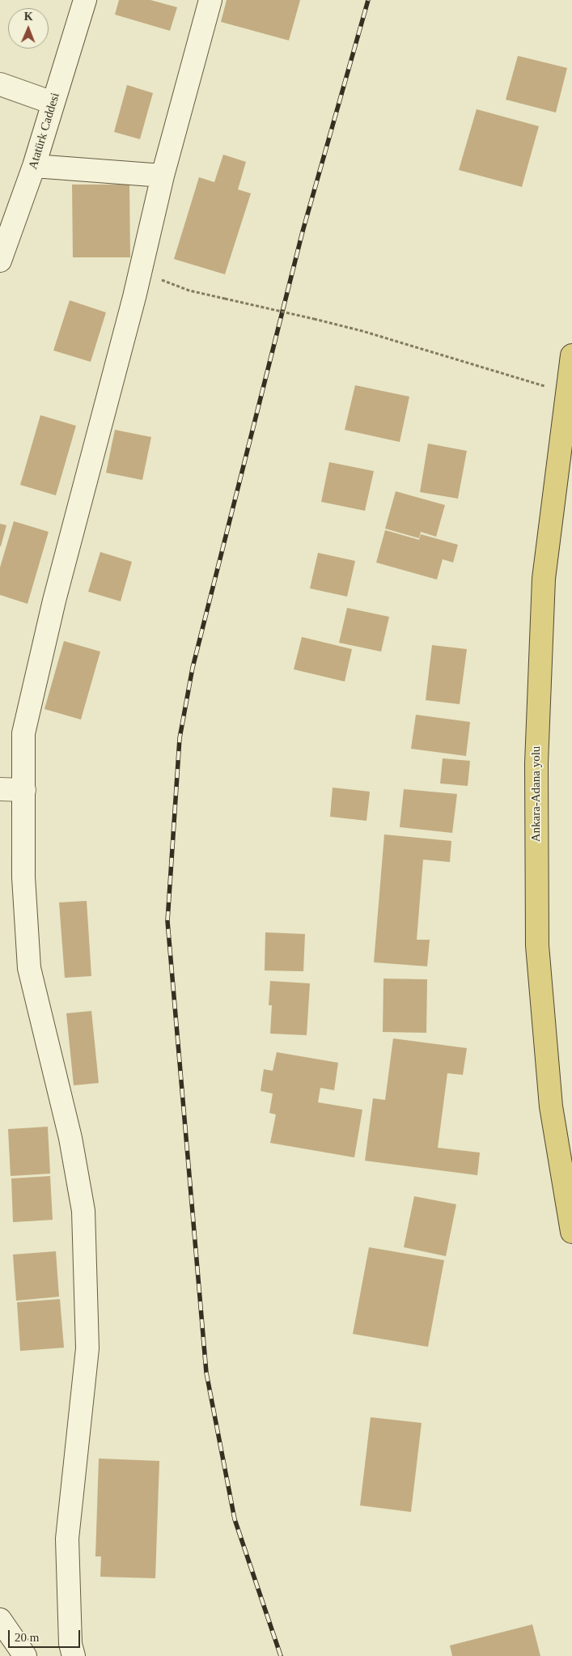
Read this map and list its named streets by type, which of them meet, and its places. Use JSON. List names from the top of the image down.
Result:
{
  "streets": {
    "highway": ["Ankara-Adana yolu"],
    "main road": ["Atatürk Caddesi"]
  },
  "scale_bar": "20 m",
  "north": "top"
}
